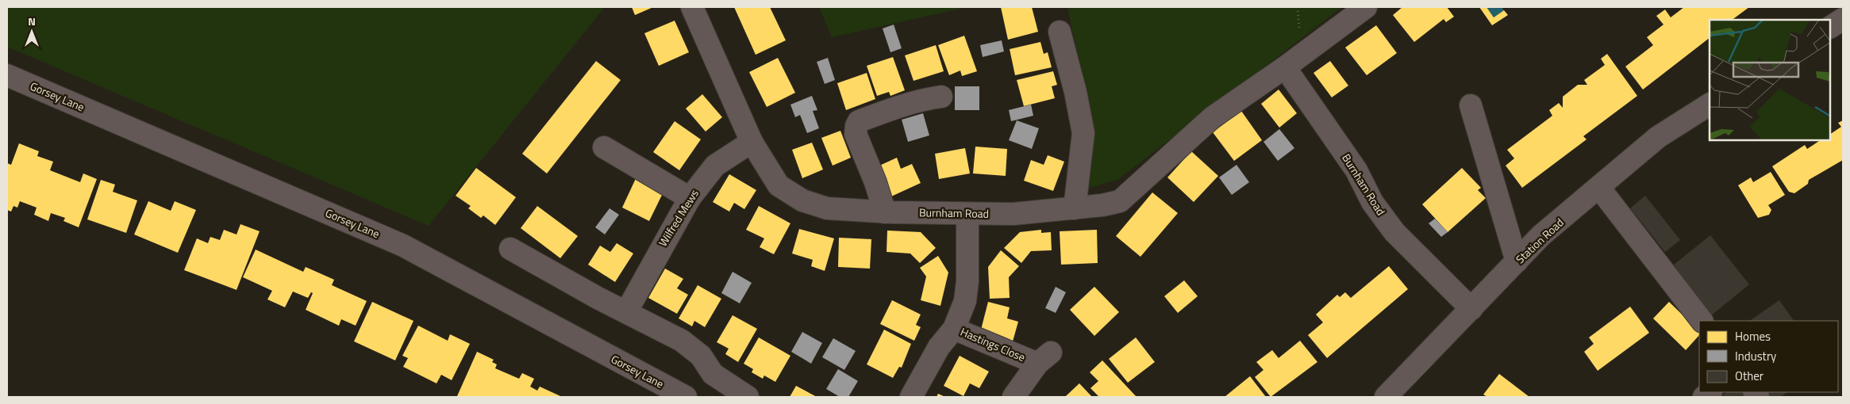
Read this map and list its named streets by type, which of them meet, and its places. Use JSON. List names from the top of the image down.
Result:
{
  "streets": {
    "street": [
      "Gorsey Lane",
      "Burnham Road",
      "Wilfred Mews",
      "Station Road",
      "Hastings Close"
    ]
  },
  "crossings": [
    ["Burnham Road", "Wilfred Mews"],
    ["Burnham Road", "Station Road"],
    ["Burnham Road", "Hastings Close"]
  ],
  "legend": ["Homes", "Industry", "Other"],
  "north": "top"
}
